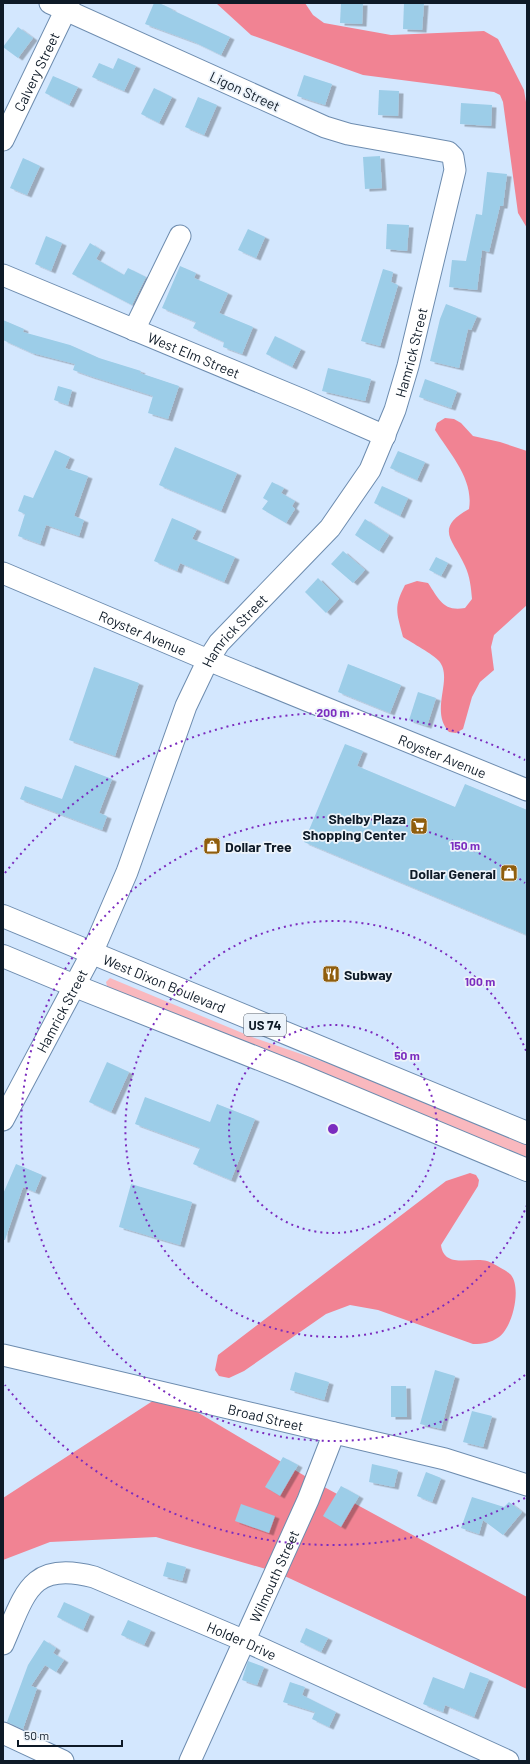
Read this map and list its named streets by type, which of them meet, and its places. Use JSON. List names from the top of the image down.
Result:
{
  "streets": {
    "highway": ["West Dixon Boulevard", "US 74"],
    "street": [
      "Calvery Street",
      "Ligon Street",
      "Hamrick Street",
      "West Elm Street",
      "Royster Avenue",
      "Broad Street",
      "Wilmouth Street",
      "Holder Drive"
    ]
  },
  "crossings": [
    ["Calvery Street", "Ligon Street"],
    ["Ligon Street", "Hamrick Street"],
    ["Hamrick Street", "West Elm Street"],
    ["Hamrick Street", "Royster Avenue"],
    ["Hamrick Street", "West Dixon Boulevard"],
    ["Hamrick Street", "US 74"],
    ["Broad Street", "Wilmouth Street"],
    ["Wilmouth Street", "Holder Drive"]
  ],
  "places": {
    "supermarket": ["Shelby Plaza Shopping Center"],
    "shop": ["Dollar Tree", "Dollar General"],
    "restaurant": ["Subway"]
  },
  "scale_bar": "50 m",
  "rings": [
    "200 m",
    "150 m",
    "100 m",
    "50 m"
  ]
}
